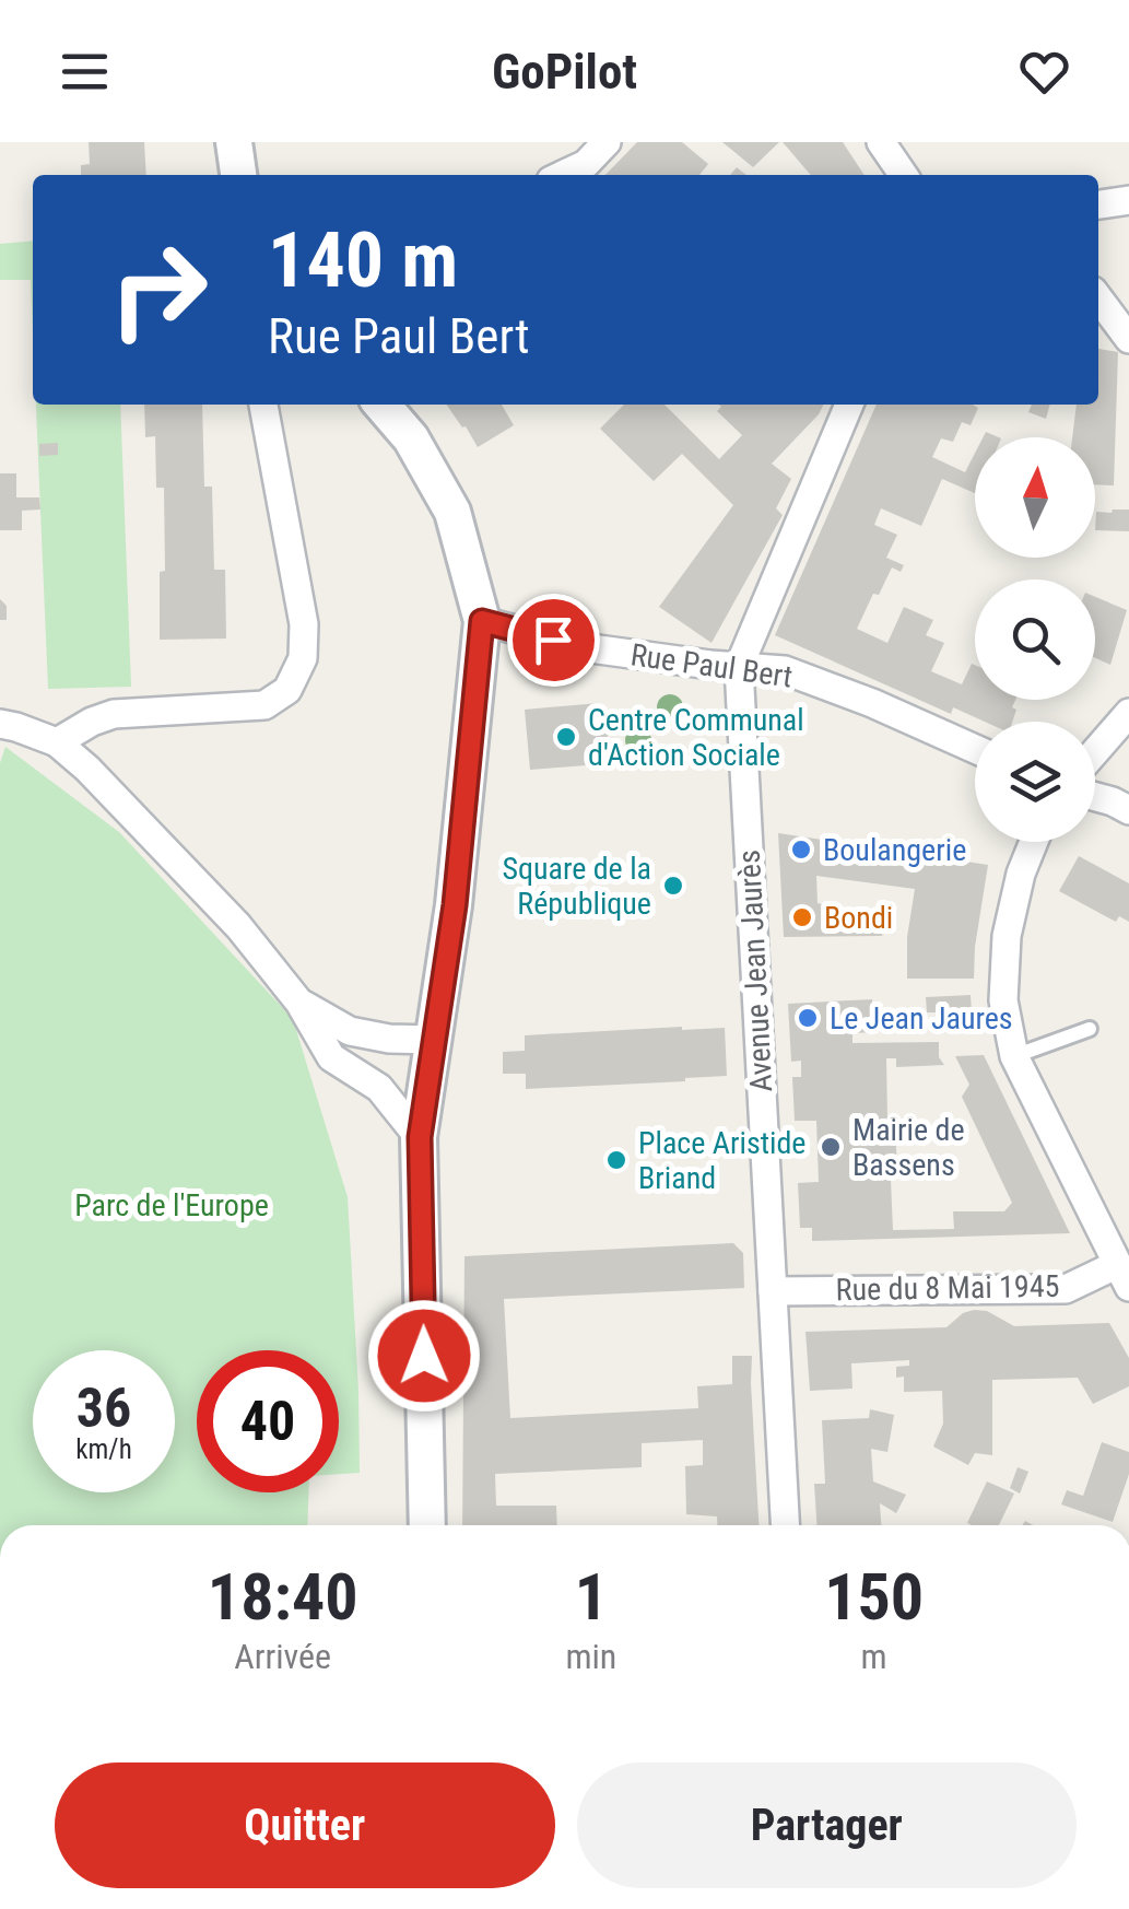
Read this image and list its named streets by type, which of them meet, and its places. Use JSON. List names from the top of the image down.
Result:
{
  "streets": {
    "street": ["Rue Paul Bert", "Avenue Jean Jaurès", "Rue du 8 Mai 1945"]
  },
  "crossings": [
    ["Rue Paul Bert", "Avenue Jean Jaurès"],
    ["Avenue Jean Jaurès", "Rue du 8 Mai 1945"]
  ],
  "parks": ["Parc de l'Europe"],
  "places": [
    "Centre Communal d'Action Sociale",
    "Boulangerie",
    "Square de la République",
    "Bondi",
    "Le Jean Jaures",
    "Mairie de Bassens",
    "Place Aristide Briand"
  ],
  "north": "top",
  "page": {
    "header": "GoPilot",
    "turn": ["140 m", "Rue Paul Bert"],
    "speed": "36 km/h",
    "limit": "40",
    "eta": [
      "18:40",
      "Arrivée",
      "1",
      "min",
      "150",
      "m"
    ],
    "buttons": ["Quitter", "Partager"]
  }
}
